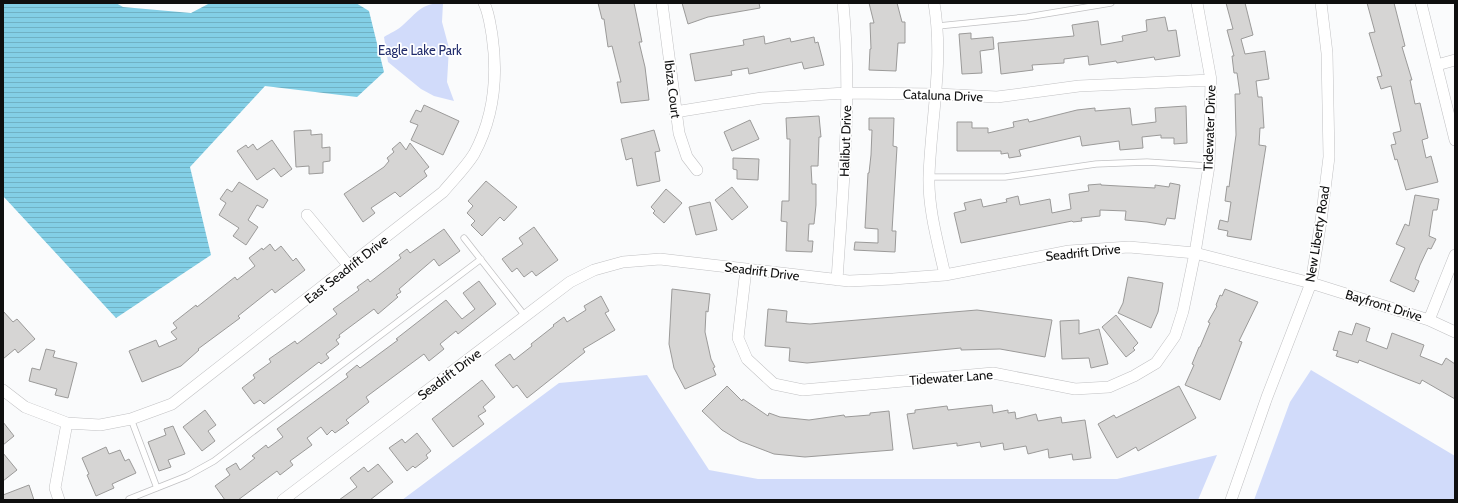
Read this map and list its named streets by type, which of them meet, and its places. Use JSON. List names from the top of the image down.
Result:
{
  "streets": {
    "street": [
      "Ibiza Court",
      "Cataluna Drive",
      "Tidewater Drive",
      "Halibut Drive",
      "New Liberty Road",
      "Seadrift Drive",
      "East Seadrift Drive",
      "Bayfront Drive",
      "Tidewater Lane"
    ]
  },
  "crossings": [
    ["Ibiza Court", "Cataluna Drive"],
    ["Cataluna Drive", "Tidewater Drive"],
    ["Cataluna Drive", "Halibut Drive"],
    ["Tidewater Drive", "Seadrift Drive"],
    ["Tidewater Drive", "Tidewater Lane"],
    ["Halibut Drive", "Seadrift Drive"],
    ["New Liberty Road", "Seadrift Drive"],
    ["New Liberty Road", "Bayfront Drive"],
    ["Seadrift Drive", "Bayfront Drive"],
    ["Seadrift Drive", "Tidewater Lane"]
  ],
  "parks": ["Eagle Lake Park"]
}
